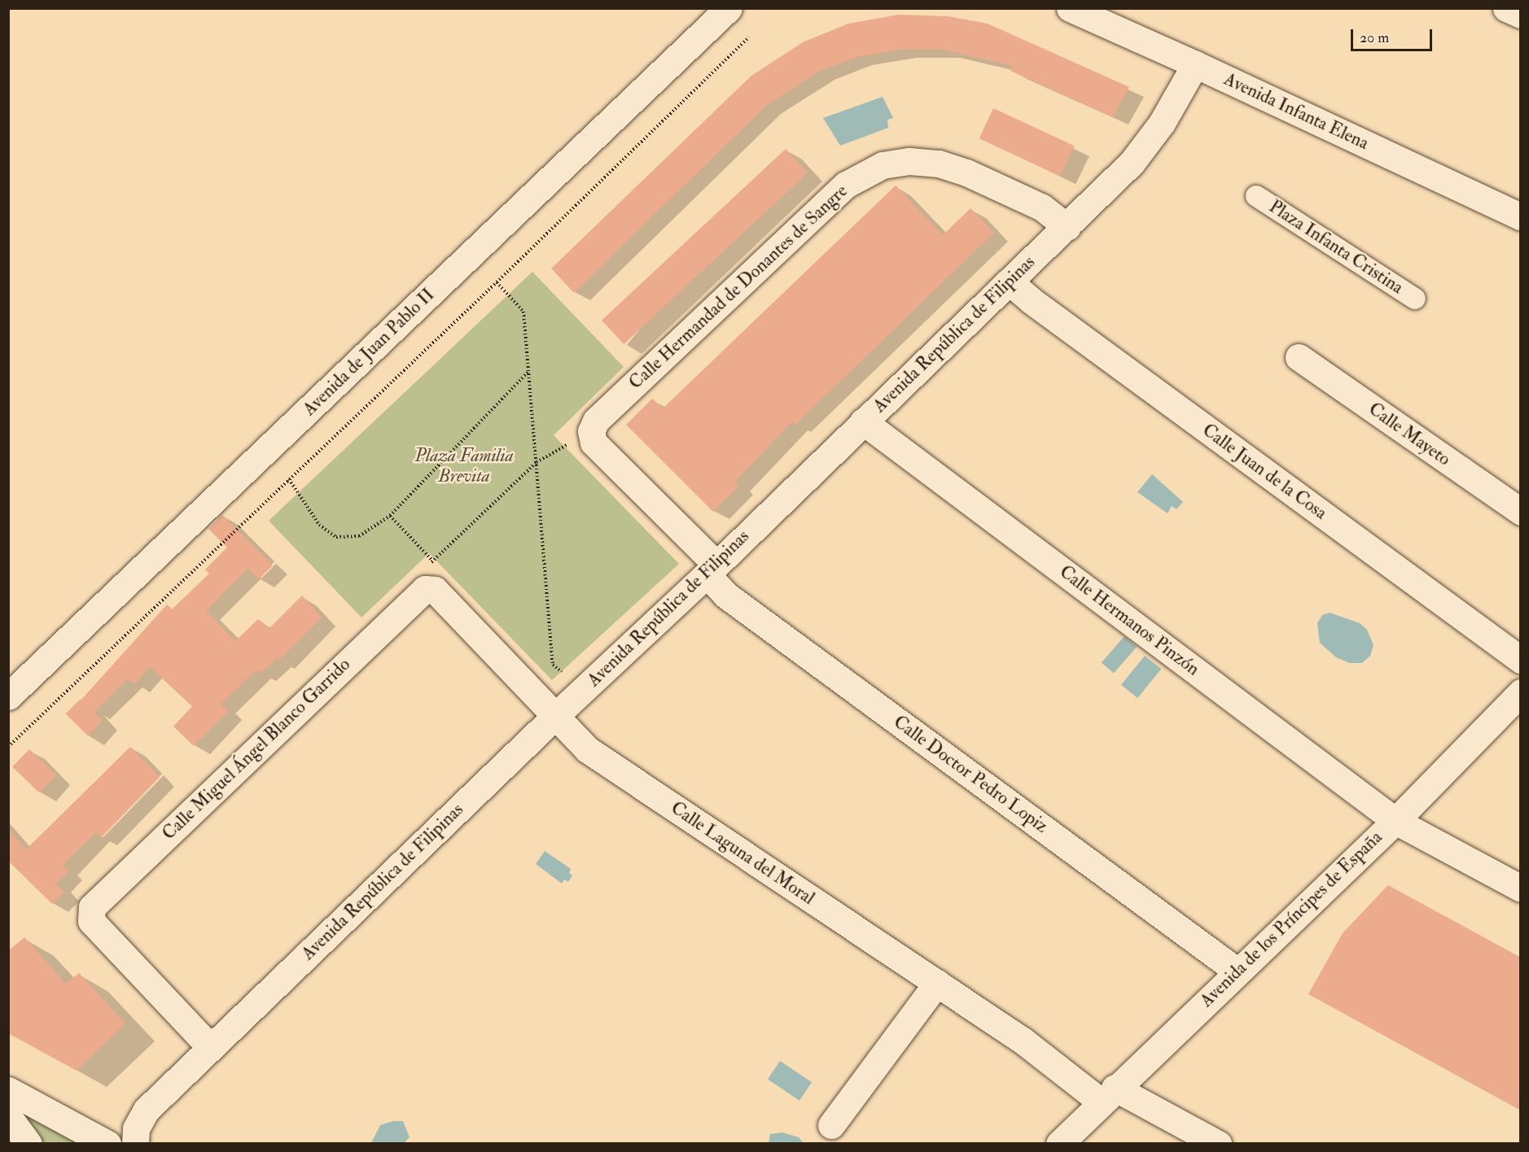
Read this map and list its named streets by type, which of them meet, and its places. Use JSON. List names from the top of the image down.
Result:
{
  "streets": {
    "street": [
      "Avenida Infanta Elena",
      "Plaza Infanta Cristina",
      "Calle Hermandad de Donantes de Sangre",
      "Avenida República de Filipinas",
      "Avenida de Juan Pablo II",
      "Calle Mayeto",
      "Calle Juan de la Cosa",
      "Calle Hermanos Pinzón",
      "Calle Miguel Ángel Blanco Garrido",
      "Calle Doctor Pedro Lopiz",
      "Calle Laguna del Moral",
      "Avenida de los Príncipes de España"
    ]
  },
  "crossings": [
    ["Avenida Infanta Elena", "Avenida República de Filipinas"],
    ["Calle Hermandad de Donantes de Sangre", "Avenida República de Filipinas"],
    ["Avenida República de Filipinas", "Calle Juan de la Cosa"],
    ["Avenida República de Filipinas", "Calle Hermanos Pinzón"],
    ["Avenida República de Filipinas", "Calle Miguel Ángel Blanco Garrido"],
    ["Avenida República de Filipinas", "Calle Doctor Pedro Lopiz"],
    ["Avenida República de Filipinas", "Calle Laguna del Moral"],
    ["Calle Hermanos Pinzón", "Avenida de los Príncipes de España"],
    ["Calle Doctor Pedro Lopiz", "Avenida de los Príncipes de España"],
    ["Calle Laguna del Moral", "Avenida de los Príncipes de España"]
  ],
  "parks": ["Plaza Familia Brevita"],
  "scale_bar": "20 m"
}
